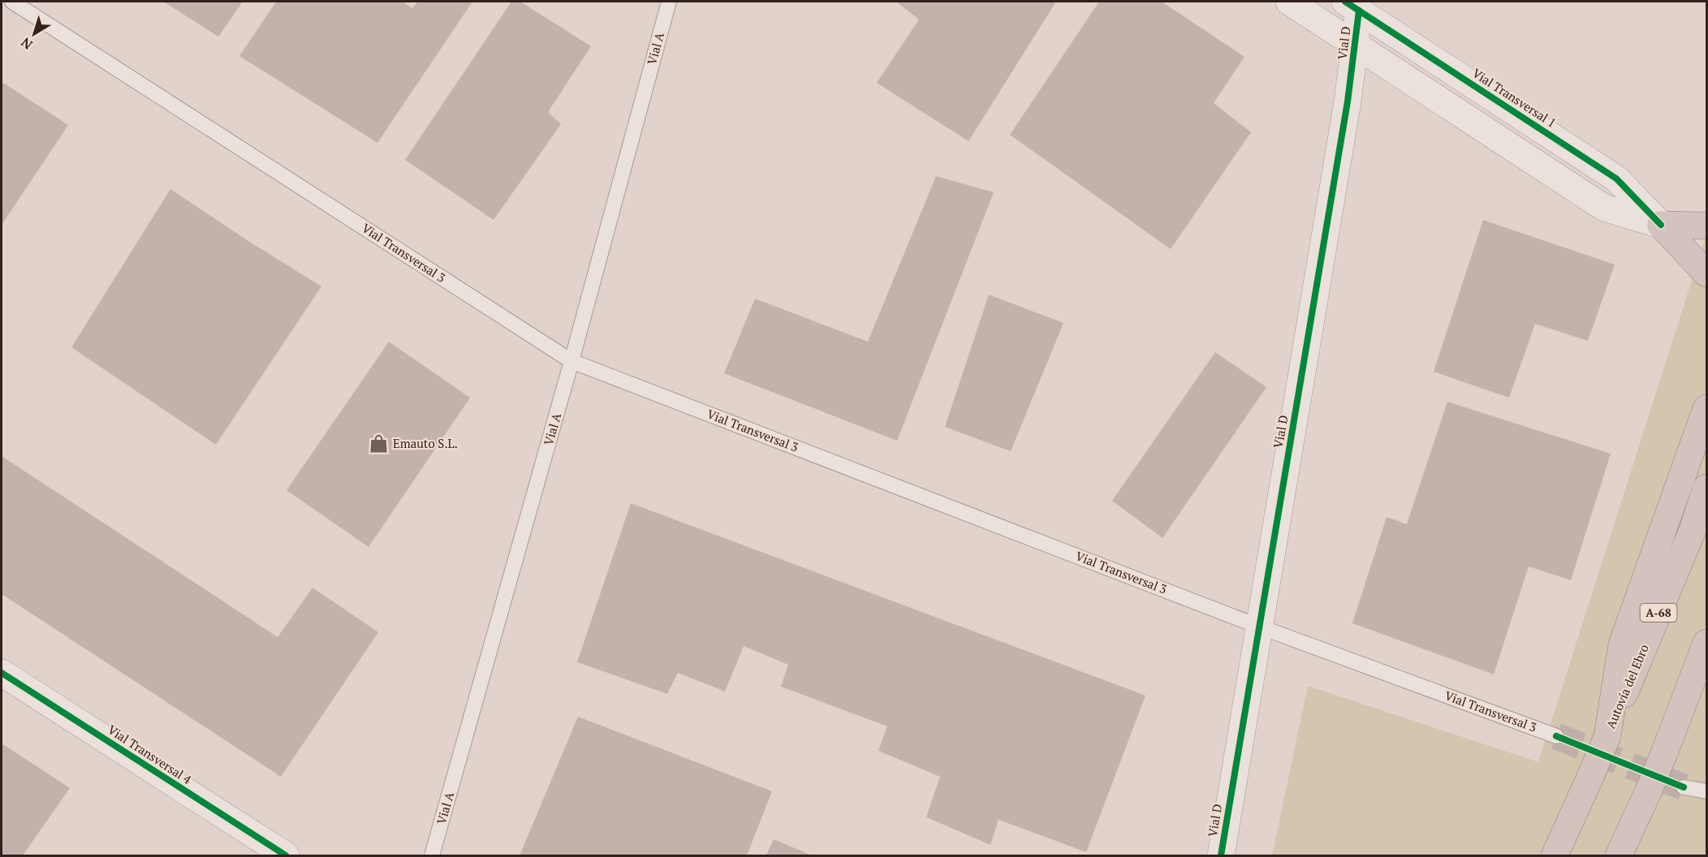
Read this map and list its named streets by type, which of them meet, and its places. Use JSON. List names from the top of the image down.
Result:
{
  "streets": {
    "highway": ["A-68", "Autovía del Ebro"],
    "street": ["Vial D", "Vial Transversal 1", "Vial Transversal 4"],
    "lane": ["Vial A", "Vial Transversal 3"]
  },
  "crossings": [
    ["Vial D", "Vial Transversal 1"],
    ["Vial D", "Vial Transversal 3"],
    ["Vial A", "Vial Transversal 3"]
  ],
  "places": {
    "shop": ["Emauto S.L."]
  },
  "north": "bottom left"
}
